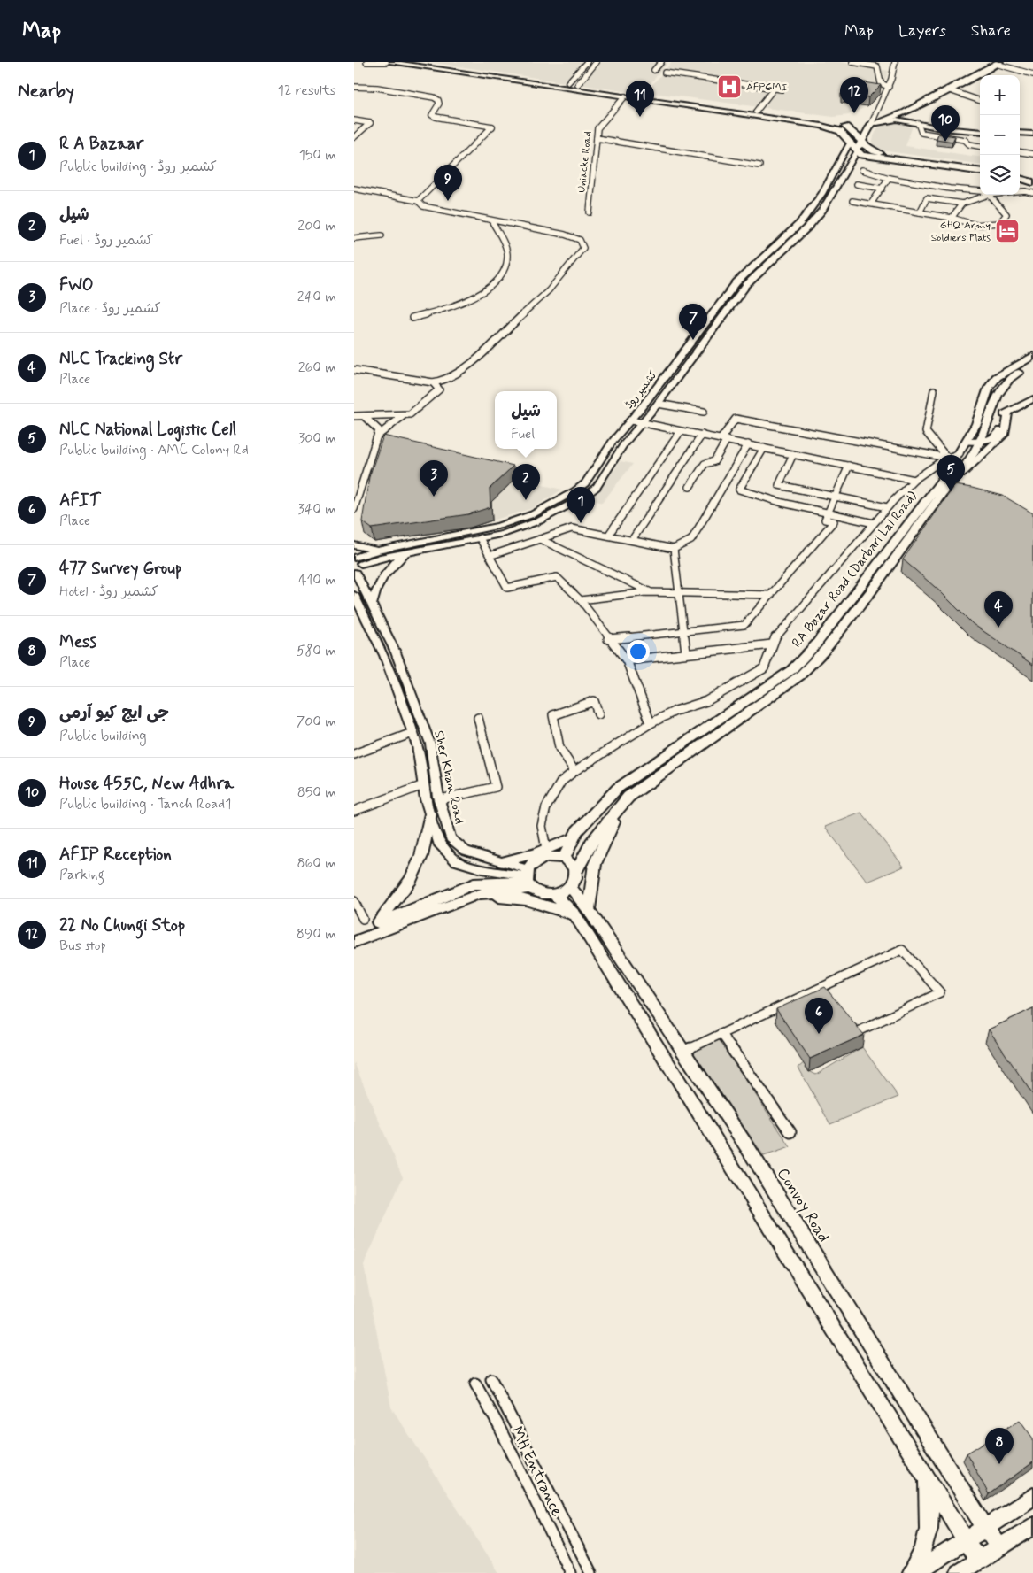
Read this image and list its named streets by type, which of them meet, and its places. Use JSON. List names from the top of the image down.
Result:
{
  "streets": {
    "main road": ["کشمیر روڈ", "RA Bazar Road (Darbari Lal Road)", "Convoy Road"],
    "street": ["Uniacke Road", "Sher Khan Road", "MH Entrance"]
  },
  "crossings": [
    ["RA Bazar Road (Darbari Lal Road)", "Sher Khan Road"],
    ["RA Bazar Road (Darbari Lal Road)", "Convoy Road"],
    ["Sher Khan Road", "Convoy Road"]
  ],
  "places": {
    "hospital": ["AFPGMI"],
    "hotel": ["GHQ Army Soldiers Flats"]
  },
  "page": {
    "header": "Map",
    "nav": ["Map", "Layers", "Share"],
    "heading": ["Nearby", "12 results"],
    "map_buttons": ["+", "−"],
    "pins": [
      "12",
      "11",
      "10",
      "9",
      "7",
      "5",
      "3",
      "2",
      "1",
      "4",
      "6",
      "8"
    ],
    "list": [
      {
        "mark": "1",
        "name": "R A Bazaar",
        "note": "Public building · کشمیر روڈ",
        "value": "150 m"
      },
      {
        "mark": "2",
        "name": "شیل",
        "note": "Fuel · کشمیر روڈ",
        "value": "200 m"
      },
      {
        "mark": "3",
        "name": "FWO",
        "note": "Place · کشمیر روڈ",
        "value": "240 m"
      },
      {
        "mark": "4",
        "name": "NLC Tracking Str",
        "note": "Place",
        "value": "260 m"
      },
      {
        "mark": "5",
        "name": "NLC National Logistic Cell",
        "note": "Public building · AMC Colony Rd",
        "value": "300 m"
      },
      {
        "mark": "6",
        "name": "AFIT",
        "note": "Place",
        "value": "340 m"
      },
      {
        "mark": "7",
        "name": "477 Survey Group",
        "note": "Hotel · کشمیر روڈ",
        "value": "410 m"
      },
      {
        "mark": "8",
        "name": "Mess",
        "note": "Place",
        "value": "580 m"
      },
      {
        "mark": "9",
        "name": "جی ایچ کیو آرمی",
        "note": "Public building",
        "value": "700 m"
      },
      {
        "mark": "10",
        "name": "House 455C, New Adhra",
        "note": "Public building · Tanch Road1",
        "value": "850 m"
      },
      {
        "mark": "11",
        "name": "AFIP Reception",
        "note": "Parking",
        "value": "860 m"
      },
      {
        "mark": "12",
        "name": "22 No Chungi Stop",
        "note": "Bus stop",
        "value": "890 m"
      }
    ],
    "popup": ["شیل", "Fuel"]
  }
}
